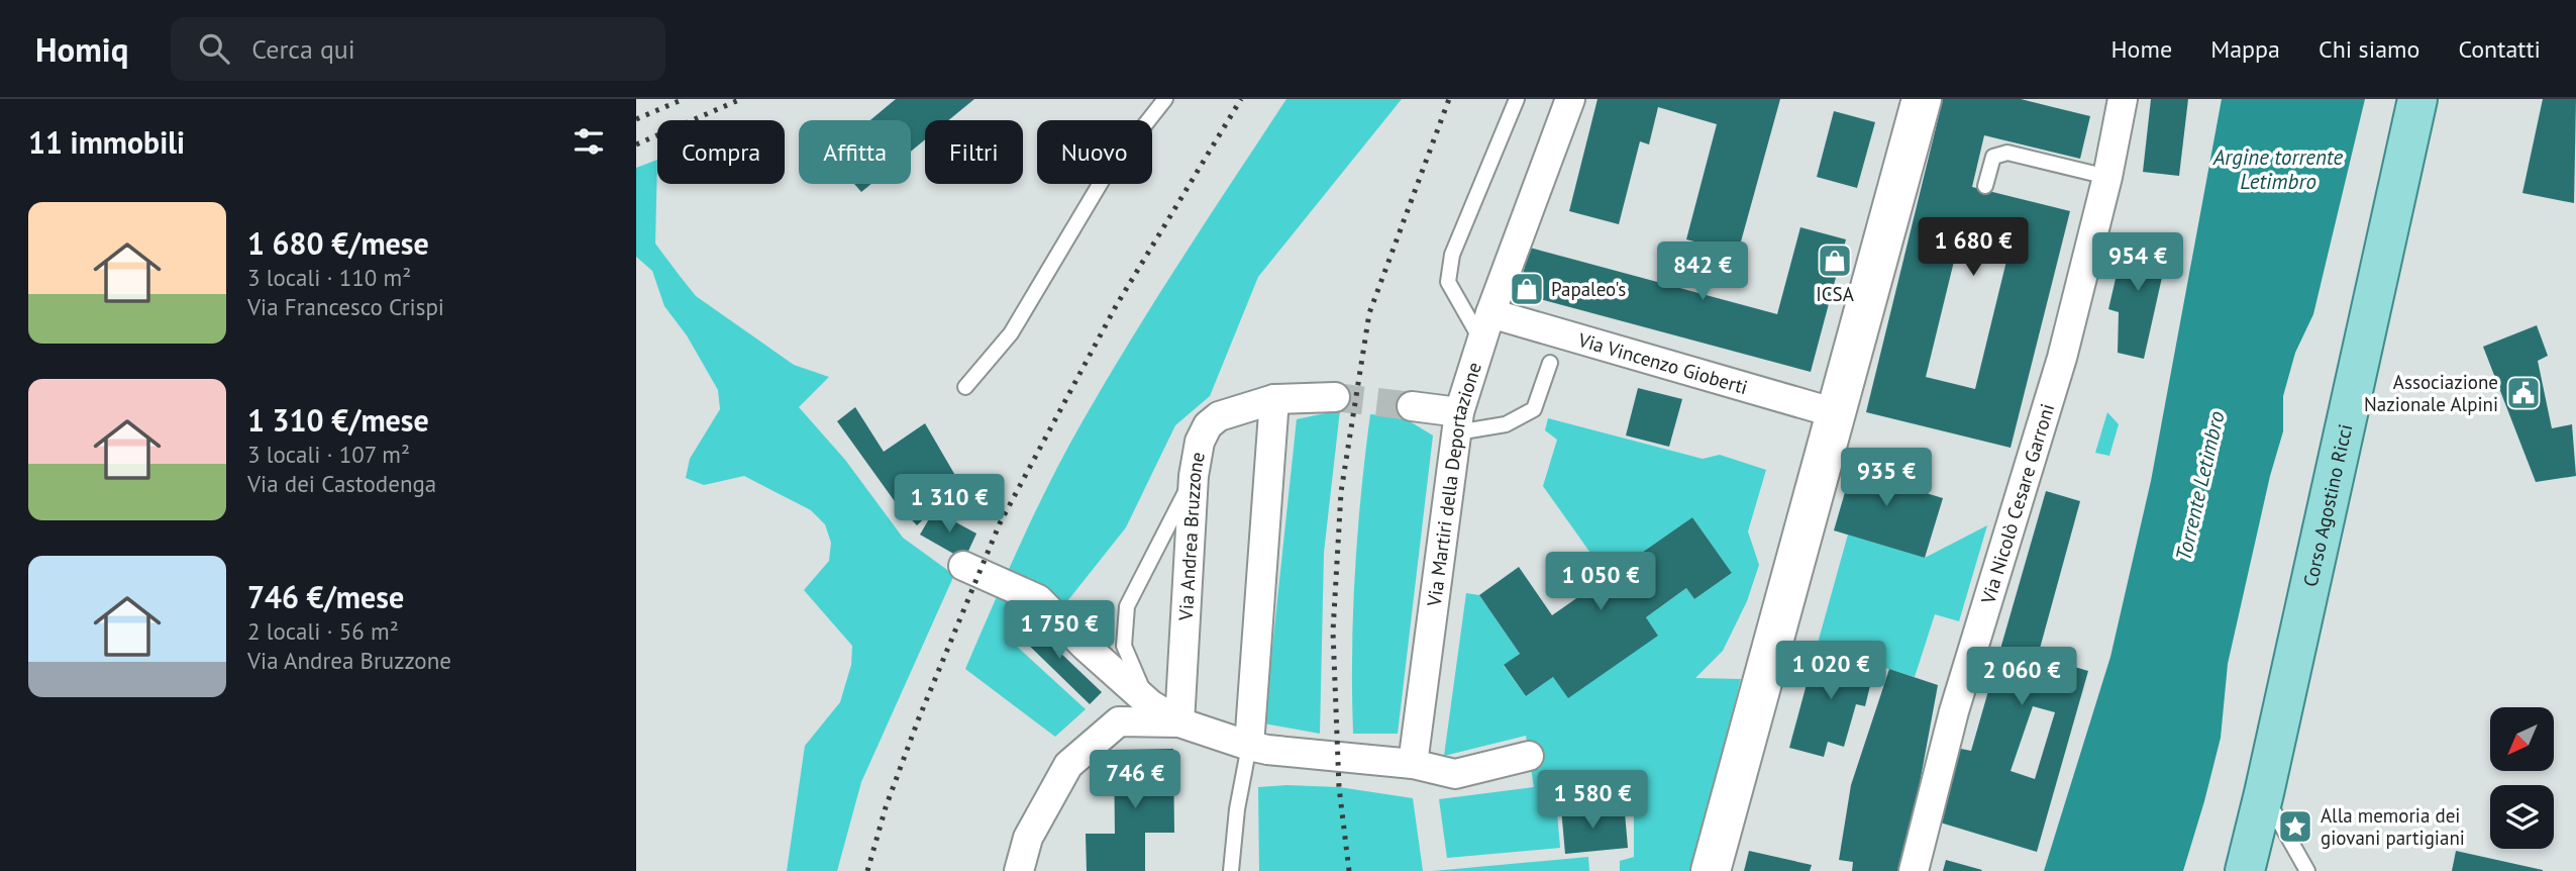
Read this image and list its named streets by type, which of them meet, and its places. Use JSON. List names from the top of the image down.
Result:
{
  "streets": {
    "main road": ["Corso Agostino Ricci"],
    "street": [
      "Via Vincenzo Gioberti",
      "Via Martiri della Deportazione",
      "Via Nicolò Cesare Garroni",
      "Via Andrea Bruzzone"
    ]
  },
  "crossings": [
    ["Via Vincenzo Gioberti", "Via Martiri della Deportazione"]
  ],
  "water": ["Argine torrente Letimbro", "Torrente Letimbro"],
  "places": {
    "shop": ["ICSA", "Papaleo's"],
    "public building": ["Associazione Nazionale Alpini"],
    "place": ["Alla memoria dei giovani partigiani"]
  },
  "north": "bottom left",
  "page": {
    "header": "Homiq",
    "search": "Cerca qui",
    "nav": [
      "Home",
      "Mappa",
      "Chi siamo",
      "Contatti"
    ],
    "heading": "11 immobili",
    "chip": [
      "Compra",
      "Affitta",
      "Filtri",
      "Nuovo"
    ],
    "list": [
      {
        "name": "1 680 €/mese",
        "note": "3 locali · 110 m² · Via Francesco Crispi"
      },
      {
        "name": "1 310 €/mese",
        "note": "3 locali · 107 m² · Via dei Castodenga"
      },
      {
        "name": "746 €/mese",
        "note": "2 locali · 56 m² · Via Andrea Bruzzone"
      }
    ],
    "price": [
      "1 680 €",
      "954 €",
      "842 €",
      "935 €",
      "1 310 €",
      "1 050 €",
      "1 750 €",
      "1 020 €",
      "2 060 €",
      "746 €",
      "1 580 €"
    ]
  }
}
